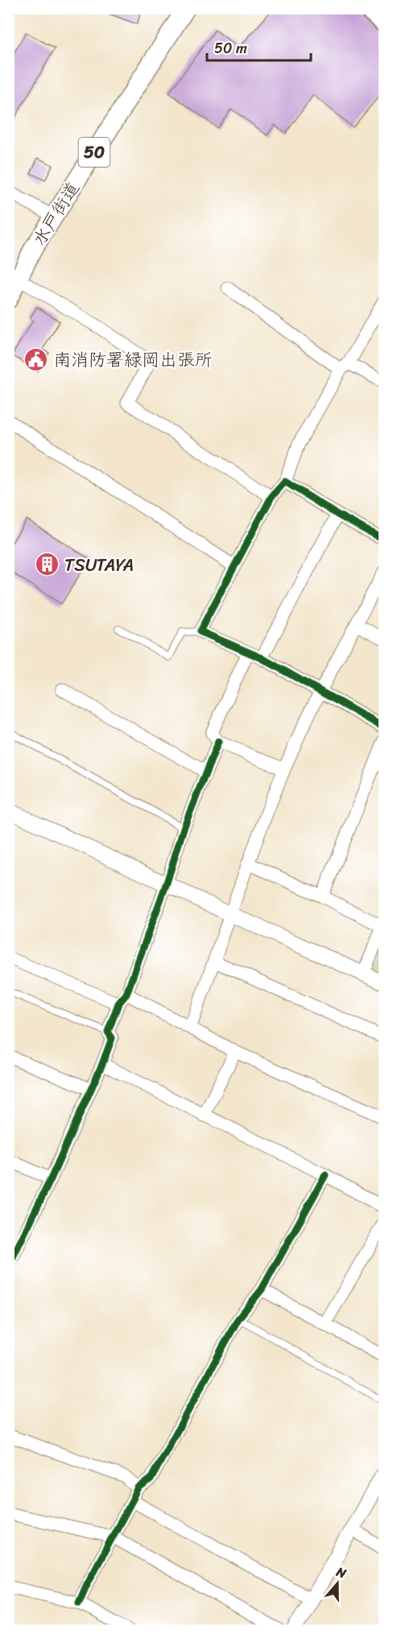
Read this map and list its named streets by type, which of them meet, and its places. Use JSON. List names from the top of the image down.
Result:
{
  "streets": {
    "main road": ["50", "水戸街道"]
  },
  "places": {
    "public building": ["南消防署緑岡出張所"],
    "building": ["TSUTAYA"]
  },
  "scale_bar": "50 m",
  "north": "top"
}
